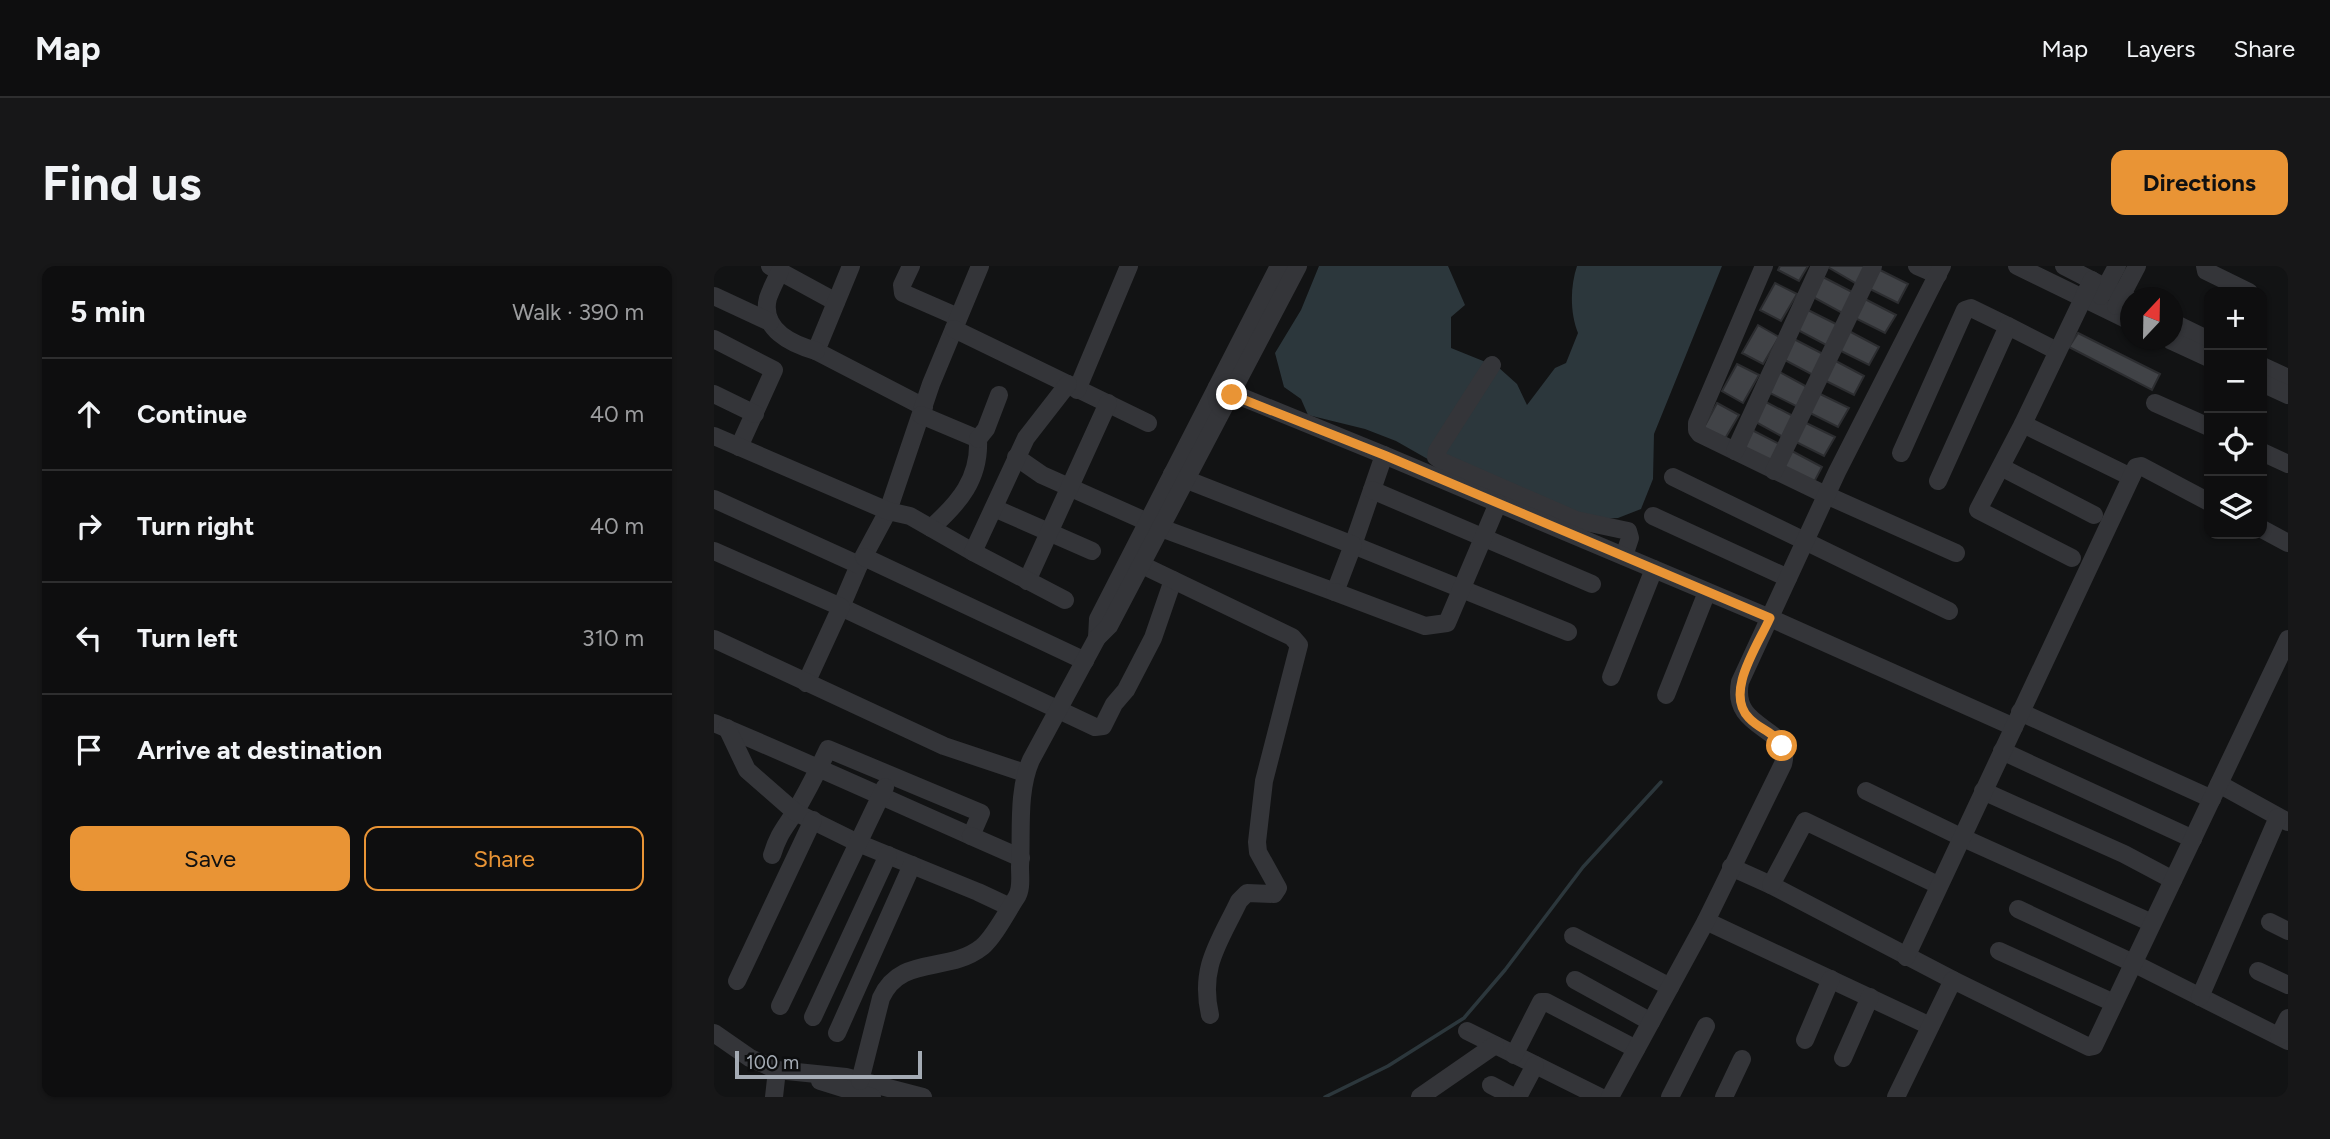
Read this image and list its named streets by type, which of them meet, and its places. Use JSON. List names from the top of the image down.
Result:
{
  "scale_bar": "100 m",
  "north": "top",
  "page": {
    "header": "Map",
    "nav": ["Map", "Layers", "Share"],
    "buttons": [
      "Directions",
      ["Save", "Share"]
    ],
    "title": "Find us",
    "heading": ["5 min", "Walk · 390 m"],
    "map_buttons": ["+", "−"],
    "list": [
      ["Continue", "40 m"],
      ["Turn right", "40 m"],
      ["Turn left", "310 m"],
      "Arrive at destination"
    ],
    "scale": "100 m"
  }
}
